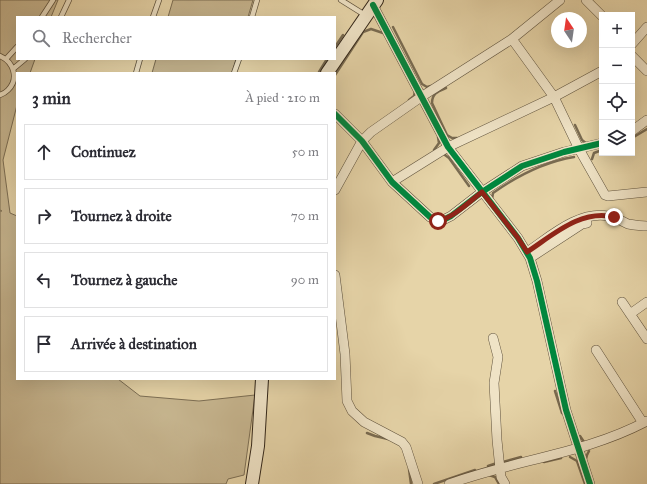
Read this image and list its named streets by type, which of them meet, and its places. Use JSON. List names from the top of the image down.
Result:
{
  "north": "top",
  "page": {
    "map_buttons": ["+", "−"],
    "search": "Rechercher",
    "heading": ["3 min", "À pied · 210 m"],
    "list": [
      ["Continuez", "50 m"],
      ["Tournez à droite", "70 m"],
      ["Tournez à gauche", "90 m"],
      "Arrivée à destination"
    ]
  }
}
